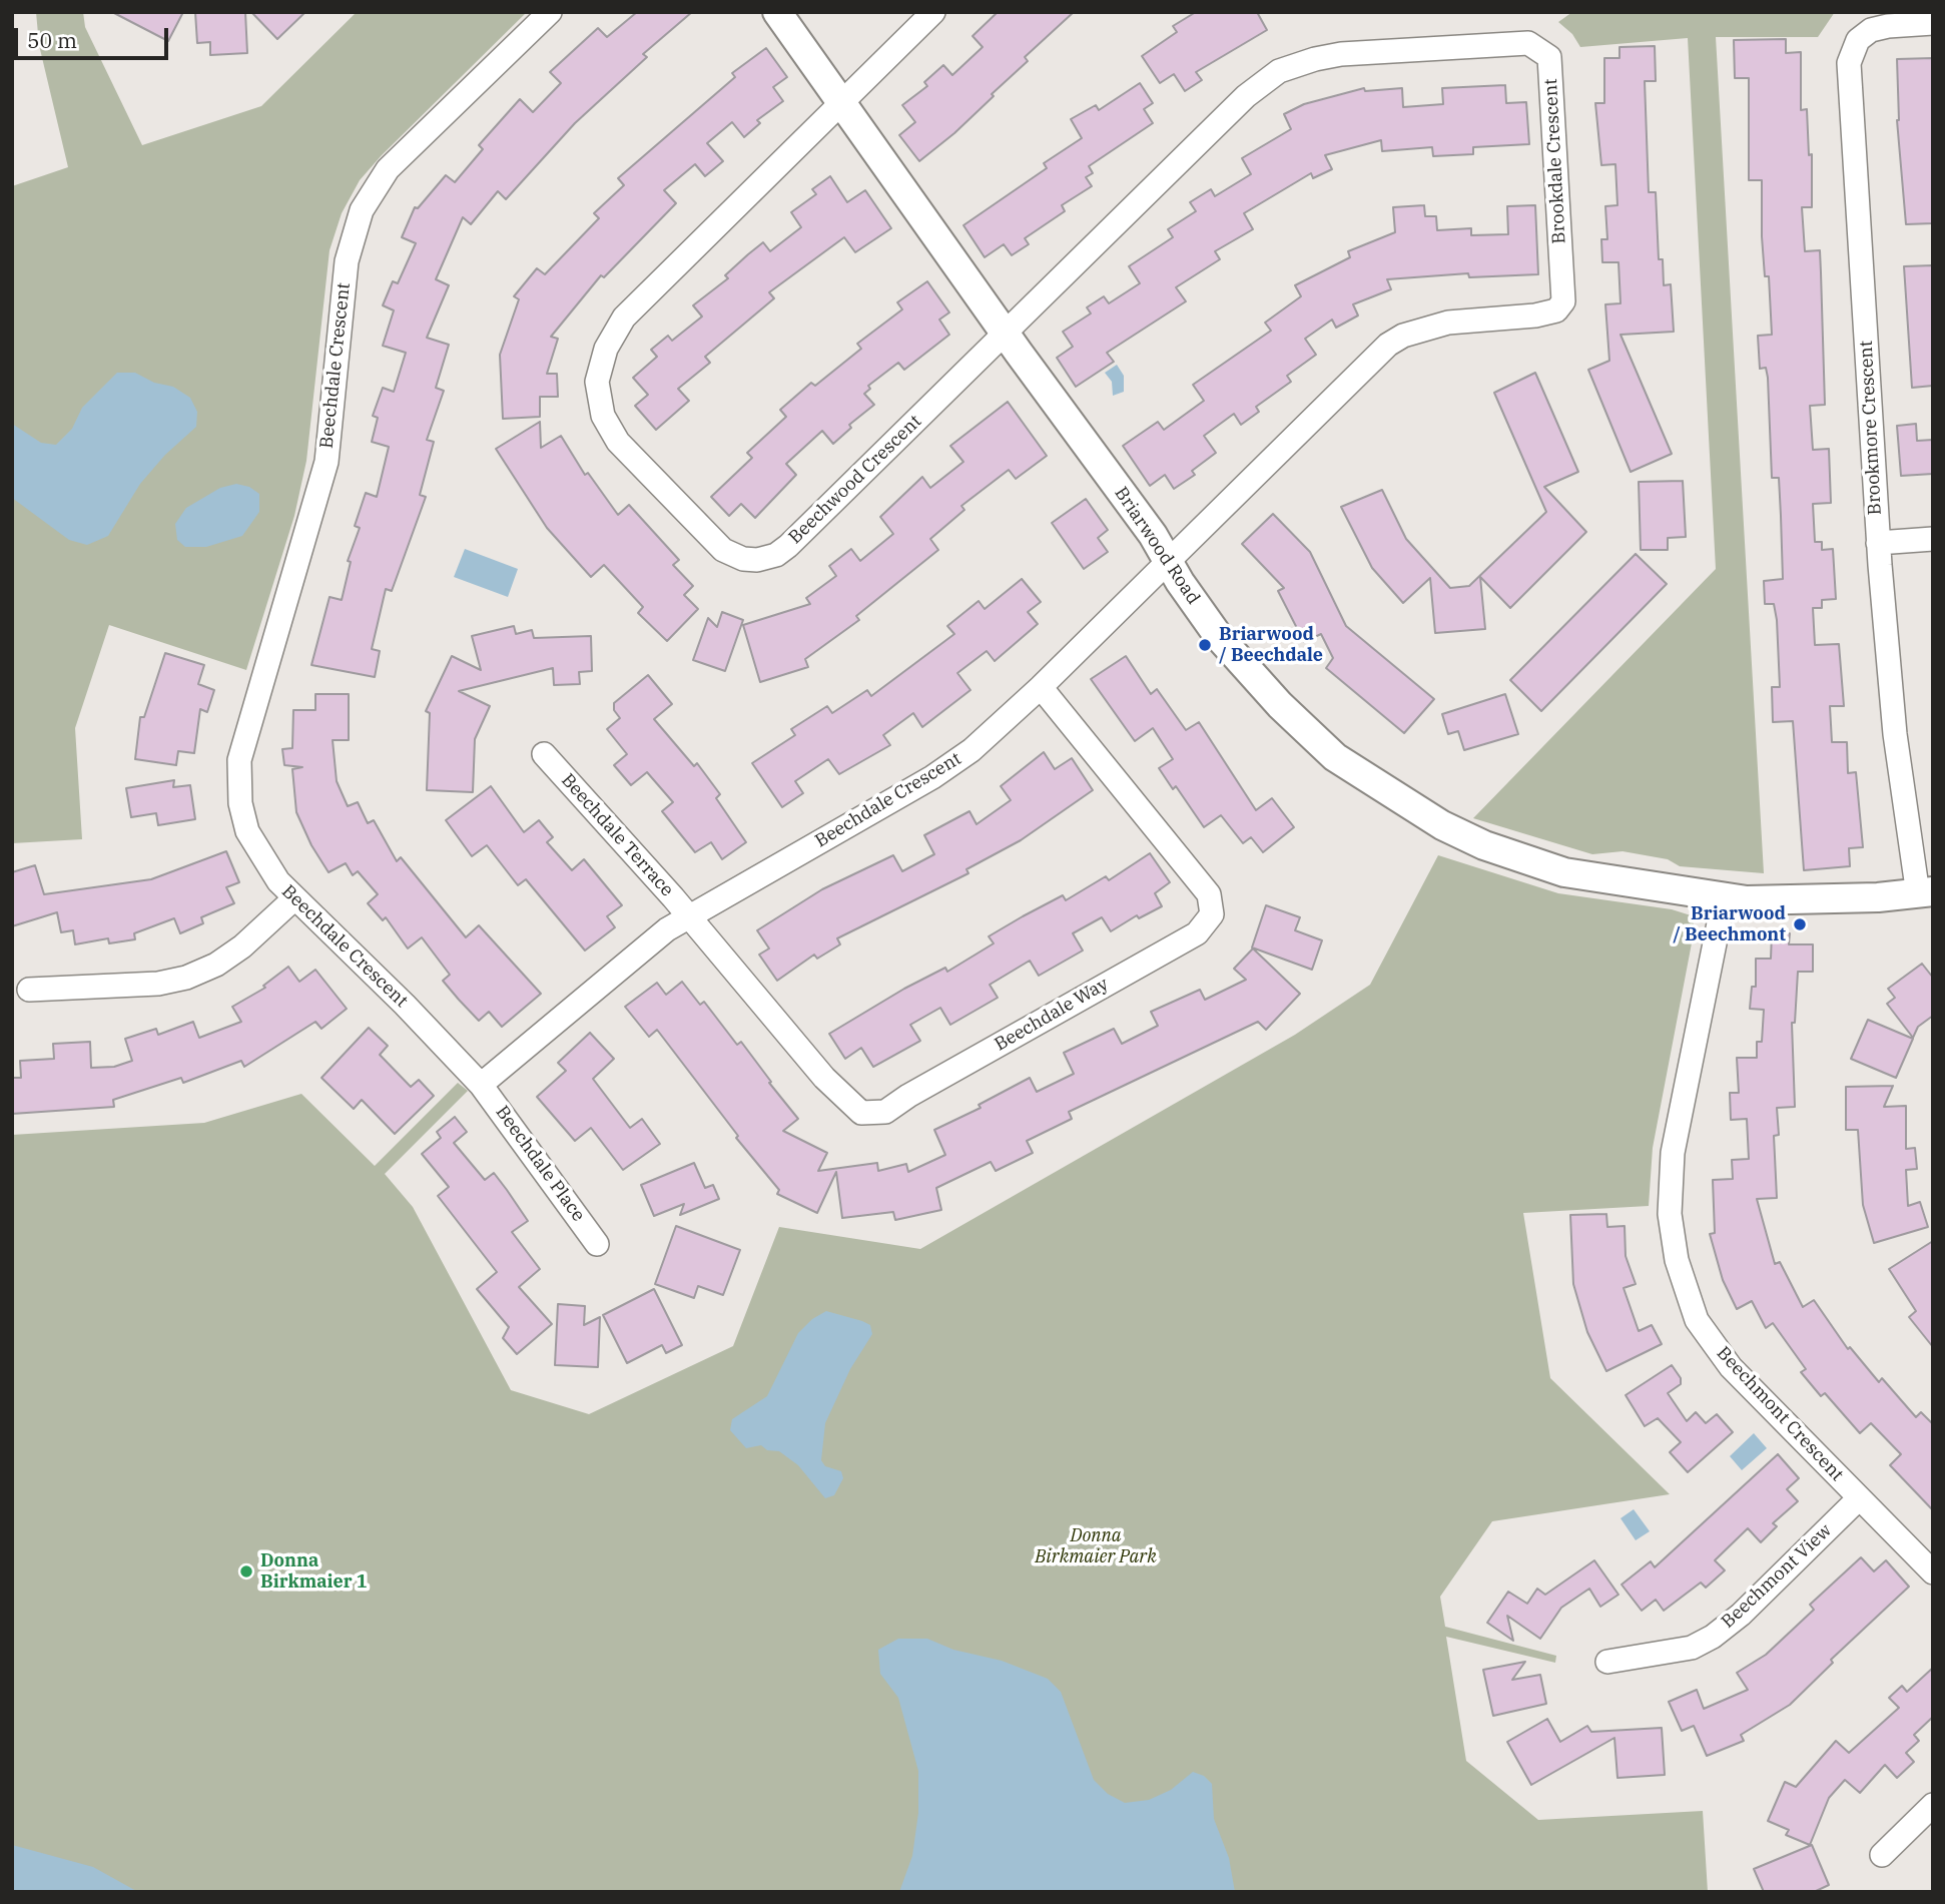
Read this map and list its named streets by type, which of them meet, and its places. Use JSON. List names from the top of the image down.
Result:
{
  "streets": {
    "street": [
      "Brookdale Crescent",
      "Beechdale Crescent",
      "Brookmore Crescent",
      "Beechwood Crescent",
      "Briarwood Road",
      "Beechdale Terrace",
      "Beechdale Way",
      "Beechdale Place",
      "Beechmont Crescent",
      "Beechmont View"
    ]
  },
  "crossings": [
    ["Brookdale Crescent", "Beechdale Crescent"],
    ["Brookdale Crescent", "Beechwood Crescent"],
    ["Brookdale Crescent", "Briarwood Road"],
    ["Beechdale Crescent", "Briarwood Road"],
    ["Beechdale Crescent", "Beechdale Terrace"],
    ["Beechdale Crescent", "Beechdale Way"],
    ["Beechdale Crescent", "Beechdale Place"],
    ["Brookmore Crescent", "Briarwood Road"],
    ["Beechwood Crescent", "Briarwood Road"],
    ["Briarwood Road", "Beechmont Crescent"],
    ["Beechdale Terrace", "Beechdale Way"],
    ["Beechmont Crescent", "Beechmont View"]
  ],
  "parks": ["Donna Birkmaier Park"],
  "places": ["Briarwood / Beechdale", "Briarwood / Beechmont", "Donna Birkmaier 1"],
  "scale_bar": "50 m"
}
